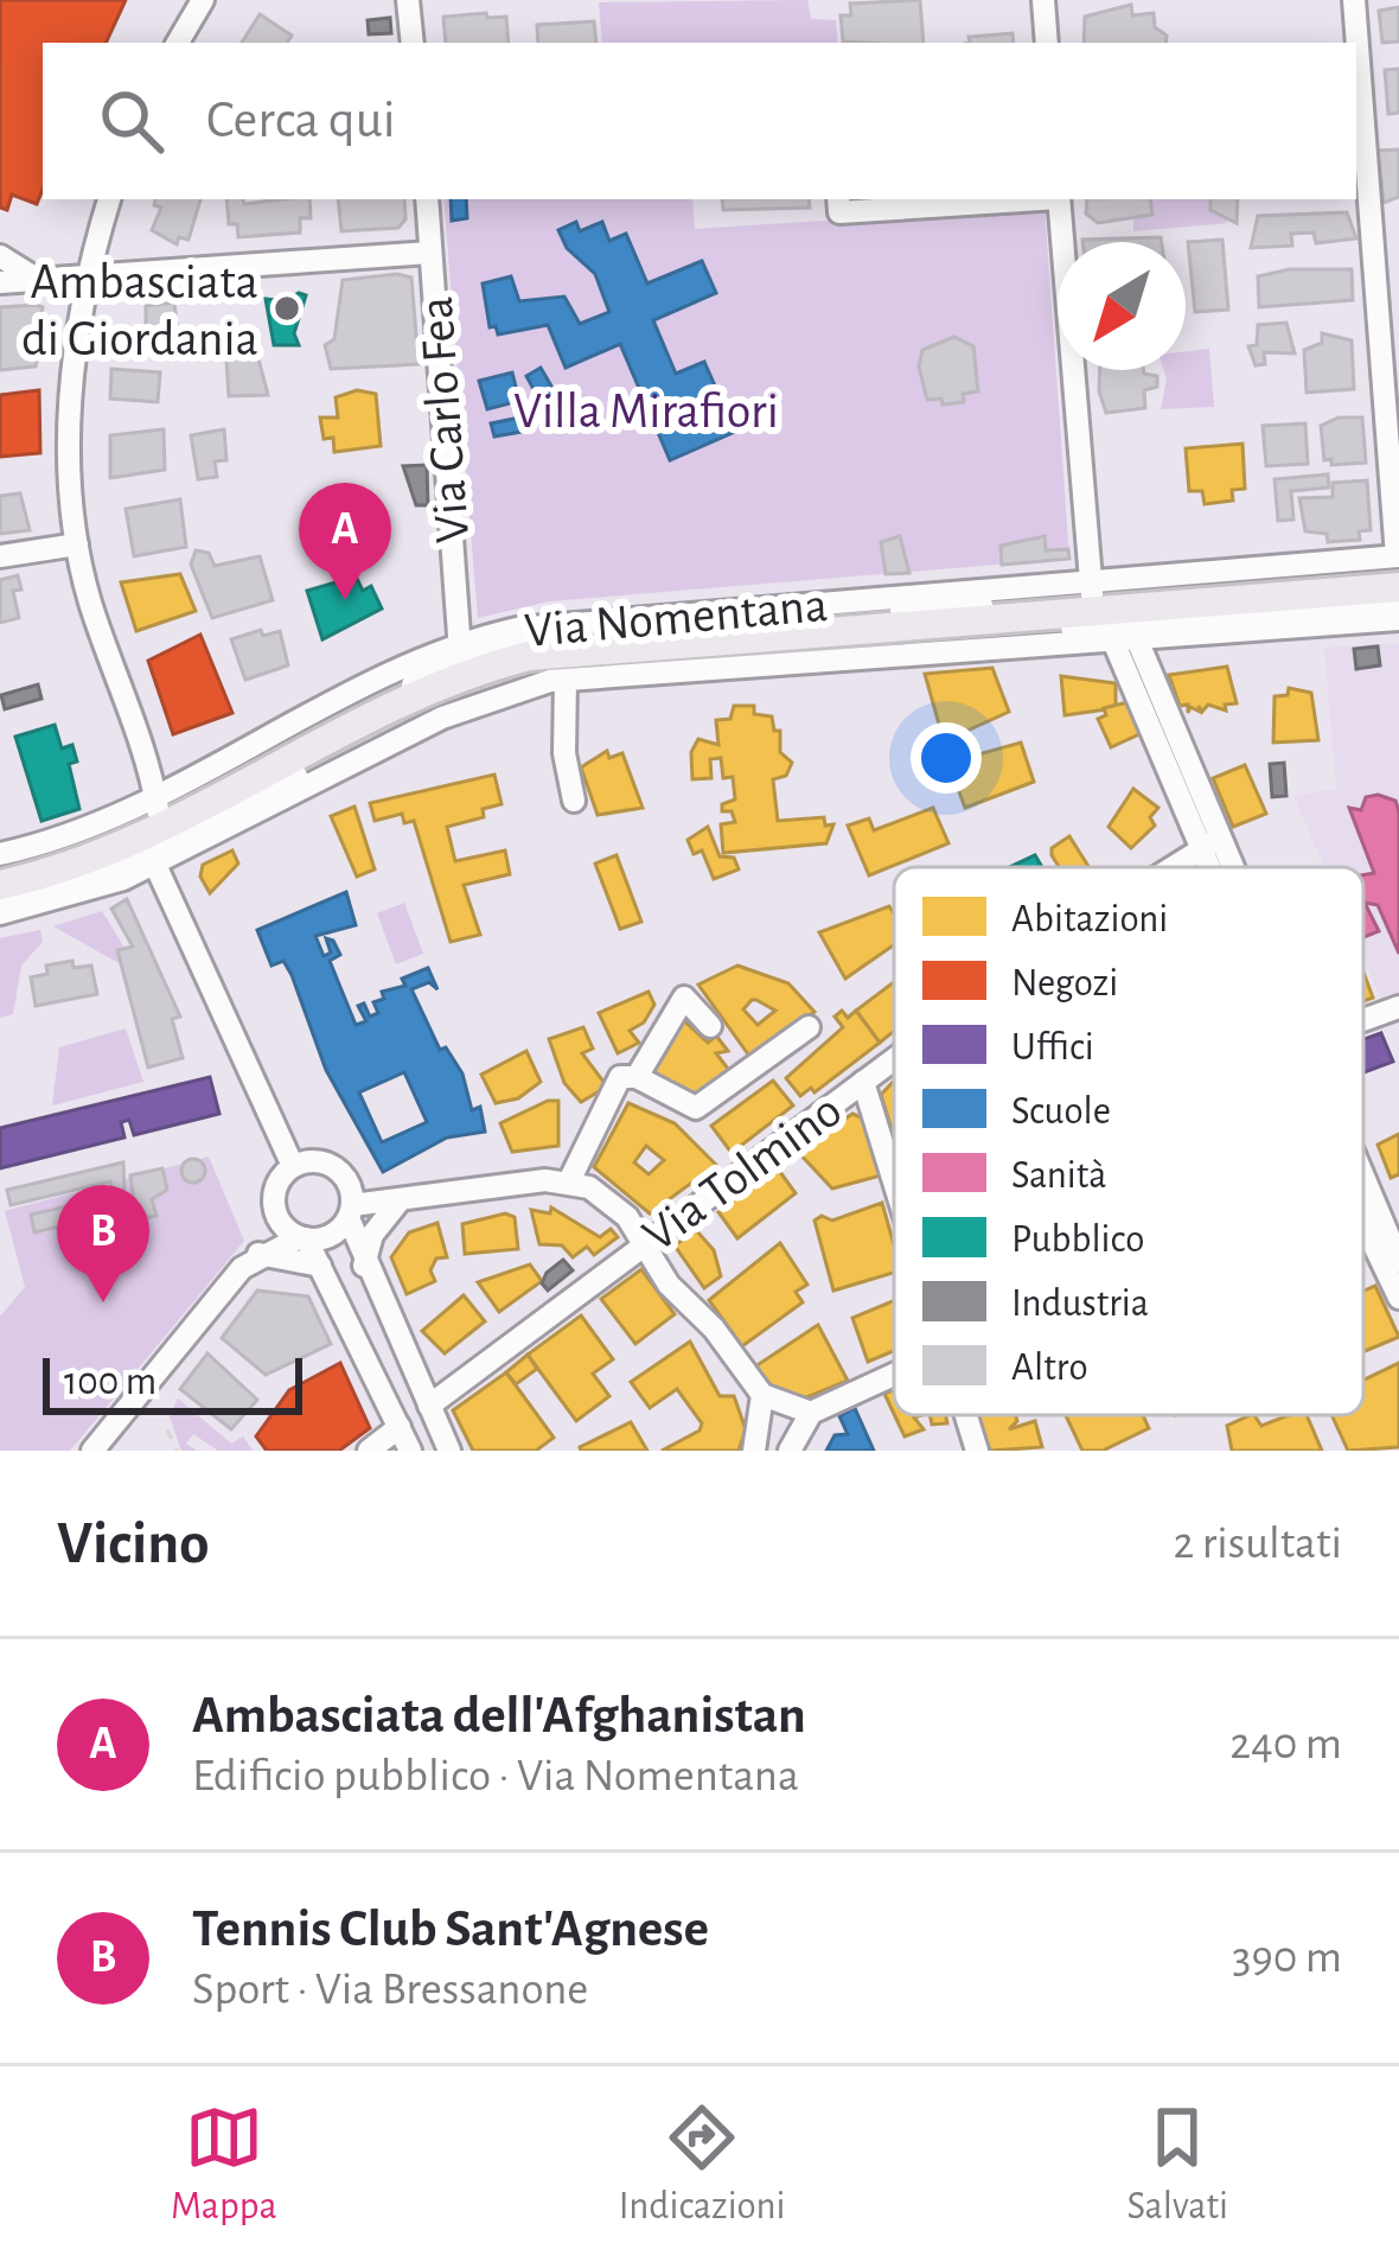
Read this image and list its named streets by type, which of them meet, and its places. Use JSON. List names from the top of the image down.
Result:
{
  "streets": {
    "main road": ["Via Nomentana"],
    "street": ["Via Carlo Fea", "Via Tolmino"]
  },
  "crossings": [
    ["Via Carlo Fea", "Via Nomentana"]
  ],
  "parks": ["Villa Mirafiori"],
  "places": ["Ambasciata di Giordania"],
  "legend": [
    "Abitazioni",
    "Negozi",
    "Uffici",
    "Scuole",
    "Sanità",
    "Pubblico",
    "Industria",
    "Altro"
  ],
  "scale_bar": "100 m",
  "north": "bottom left",
  "page": {
    "search": "Cerca qui",
    "pins": ["A", "B"],
    "scale": "100 m",
    "heading": ["Vicino", "2 risultati"],
    "list": [
      {
        "mark": "A",
        "name": "Ambasciata dell'Afghanistan",
        "note": "Edificio pubblico · Via Nomentana",
        "value": "240 m"
      },
      {
        "mark": "B",
        "name": "Tennis Club Sant'Agnese",
        "note": "Sport · Via Bressanone",
        "value": "390 m"
      }
    ],
    "nav": ["Mappa", "Indicazioni", "Salvati"]
  }
}
